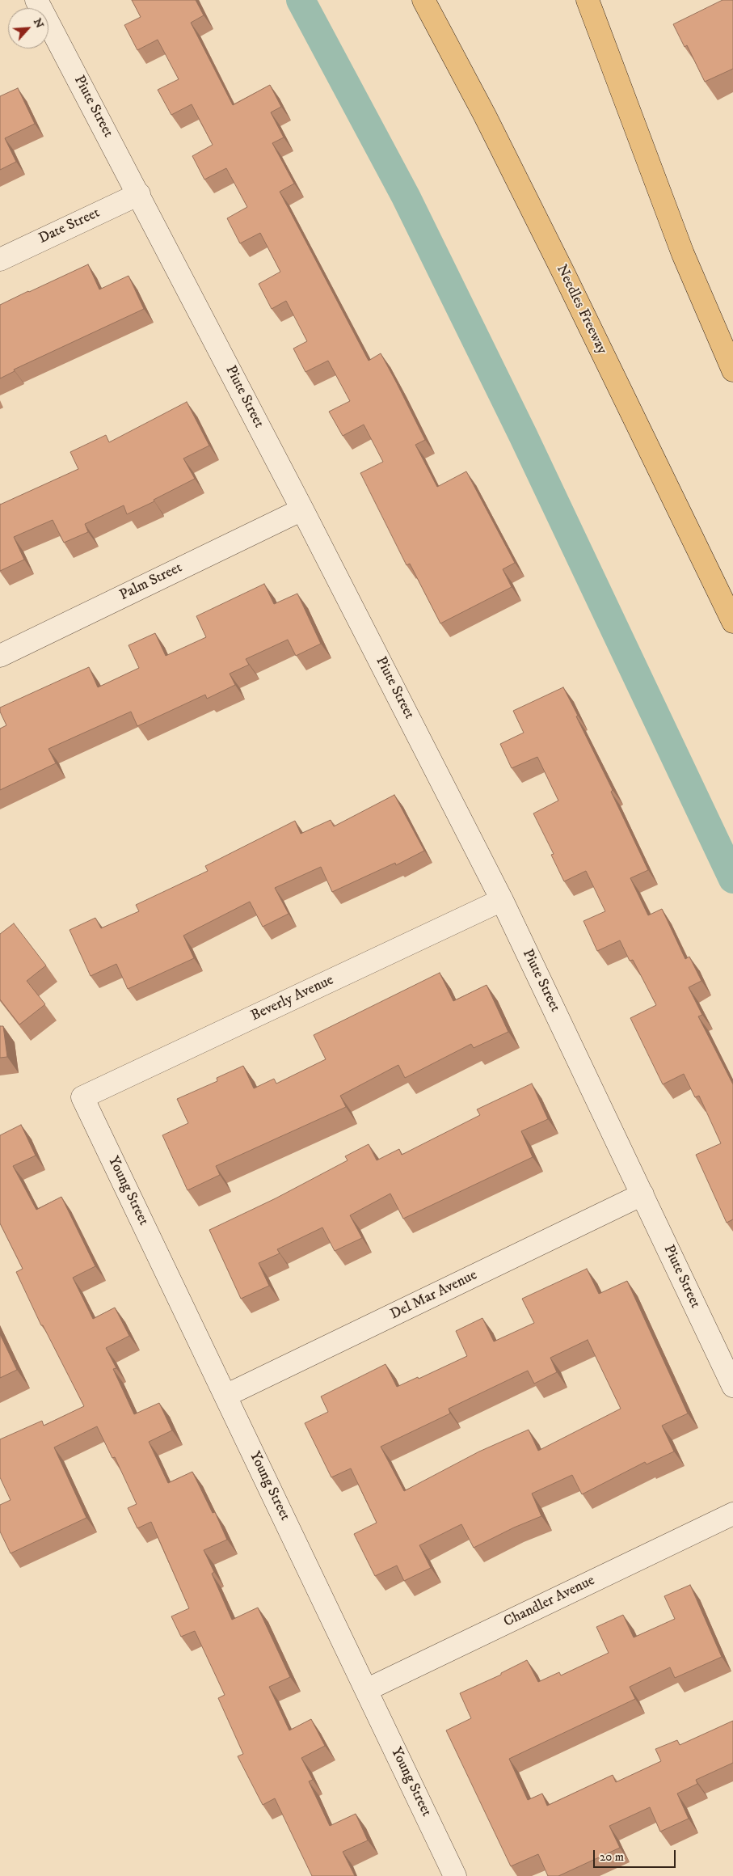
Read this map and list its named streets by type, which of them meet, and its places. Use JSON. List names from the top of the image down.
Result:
{
  "streets": {
    "highway": ["Needles Freeway"],
    "street": [
      "Piute Street",
      "Date Street",
      "Palm Street",
      "Beverly Avenue",
      "Young Street",
      "Del Mar Avenue",
      "Chandler Avenue"
    ]
  },
  "crossings": [
    ["Piute Street", "Date Street"],
    ["Piute Street", "Palm Street"],
    ["Piute Street", "Beverly Avenue"],
    ["Piute Street", "Del Mar Avenue"],
    ["Beverly Avenue", "Young Street"],
    ["Young Street", "Del Mar Avenue"],
    ["Young Street", "Chandler Avenue"]
  ],
  "scale_bar": "20 m",
  "north": "top right"
}
